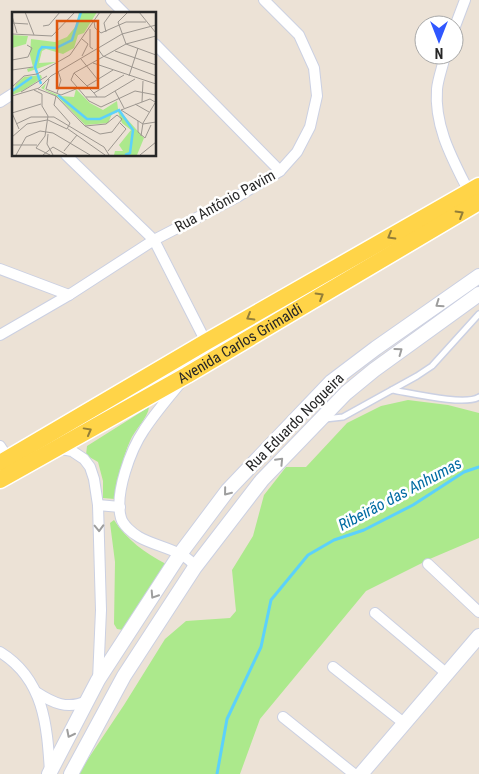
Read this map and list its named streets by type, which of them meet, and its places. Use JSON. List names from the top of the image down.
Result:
{
  "streets": {
    "main road": ["Avenida Carlos Grimaldi", "Rua Eduardo Nogueira"],
    "street": ["Rua Antônio Pavim"]
  },
  "water": ["Ribeirão das Anhumas"],
  "north": "bottom"
}
